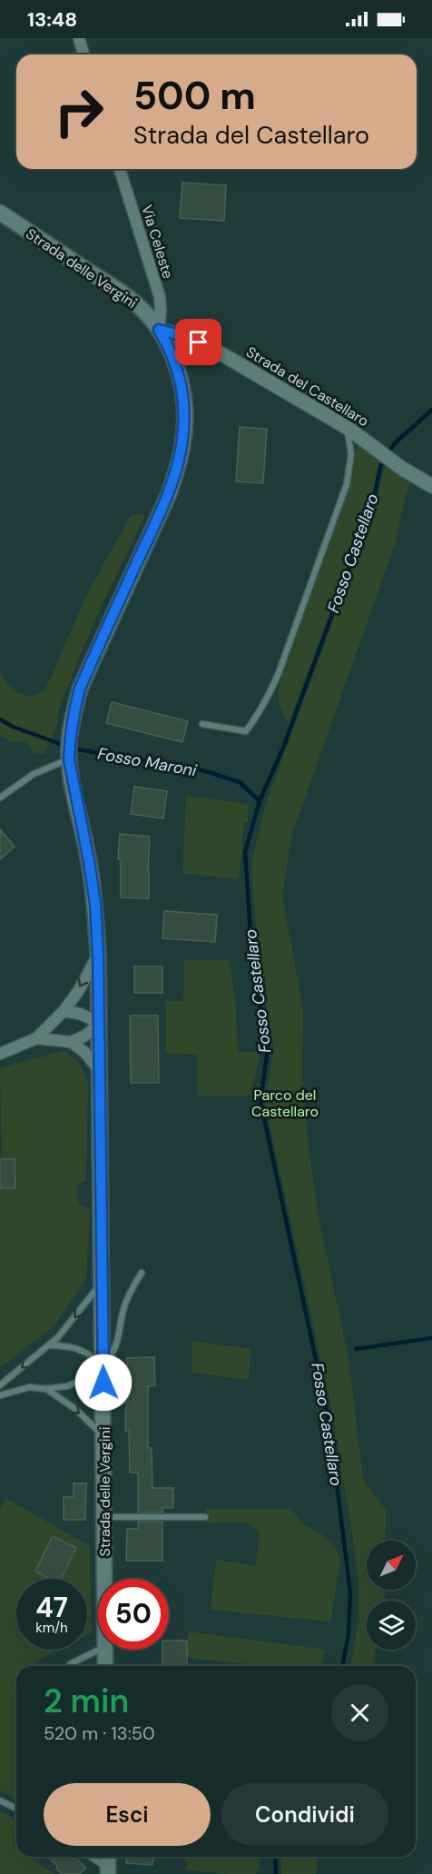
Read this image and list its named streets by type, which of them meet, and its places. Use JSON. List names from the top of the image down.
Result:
{
  "streets": {
    "main road": ["Strada delle Vergini"],
    "street": ["Via Celeste", "Strada del Castellaro"]
  },
  "crossings": [
    ["Via Celeste", "Strada delle Vergini"],
    ["Via Celeste", "Strada del Castellaro"],
    ["Strada delle Vergini", "Strada del Castellaro"]
  ],
  "water": ["Fosso Castellaro", "Fosso Maroni"],
  "parks": ["Parco del Castellaro"],
  "north": "top right",
  "page": {
    "status": "13:48",
    "turn": ["500 m", "Strada del Castellaro"],
    "speed": "47 km/h",
    "limit": "50",
    "heading": ["2 min", "520 m · 13:50"],
    "buttons": ["Esci", "Condividi"]
  }
}
